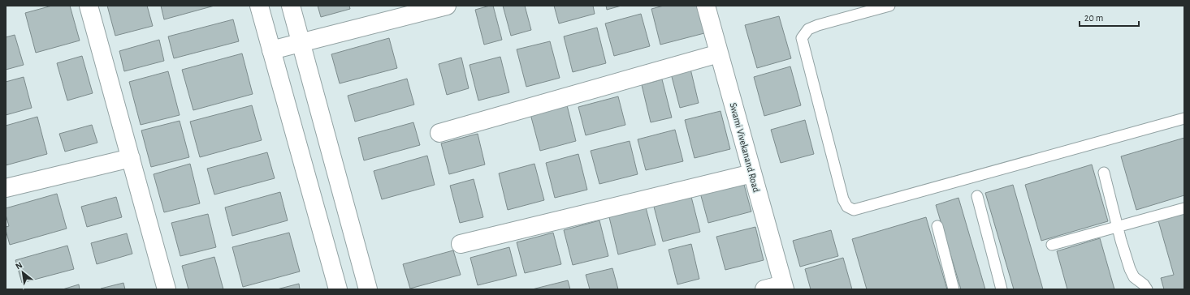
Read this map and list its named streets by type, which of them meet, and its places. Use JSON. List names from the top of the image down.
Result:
{
  "streets": {
    "street": ["Swami Vivekanand Road"]
  },
  "scale_bar": "20 m",
  "north": "top left"
}
